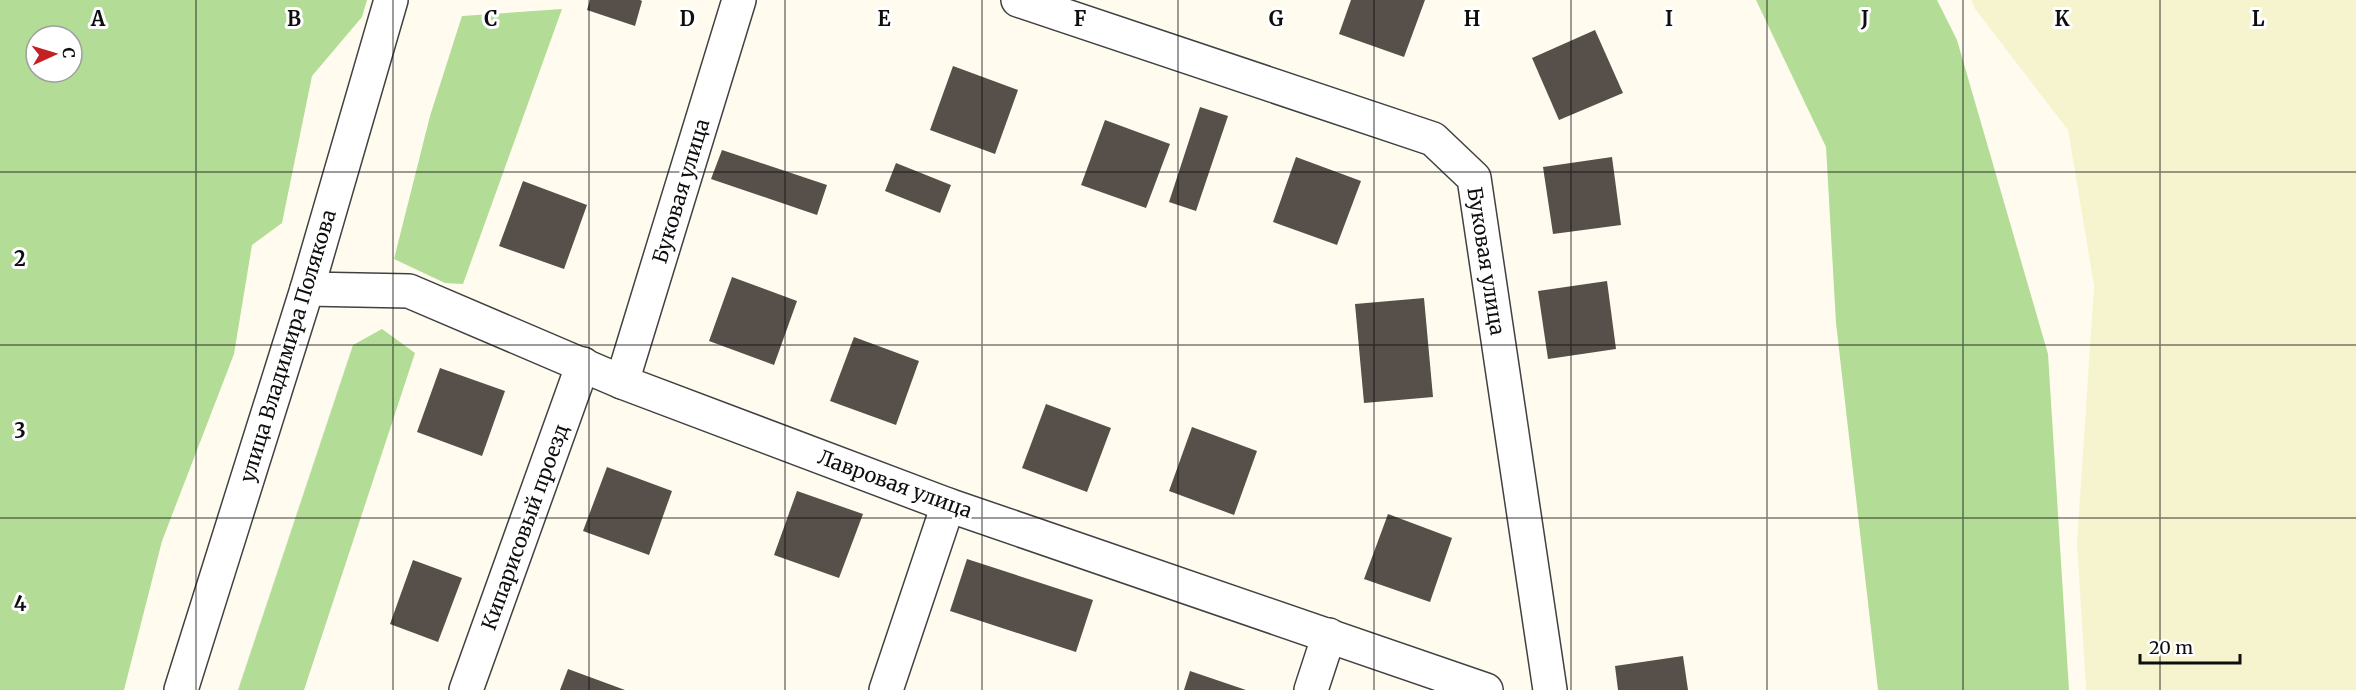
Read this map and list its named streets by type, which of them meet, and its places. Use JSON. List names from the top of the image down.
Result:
{
  "streets": {
    "street": [
      "Буковая улица",
      "улица Владимира Полякова",
      "Лавровая улица",
      "Кипарисовый проезд"
    ]
  },
  "crossings": [
    ["Буковая улица", "Лавровая улица"],
    ["улица Владимира Полякова", "Лавровая улица"],
    ["Лавровая улица", "Кипарисовый проезд"]
  ],
  "scale_bar": "20 m",
  "north": "right",
  "grid": {
    "columns": [
      "A",
      "B",
      "C",
      "D",
      "E",
      "F",
      "G",
      "H",
      "I",
      "J",
      "K",
      "L"
    ],
    "rows": ["2", "3", "4"]
  }
}
